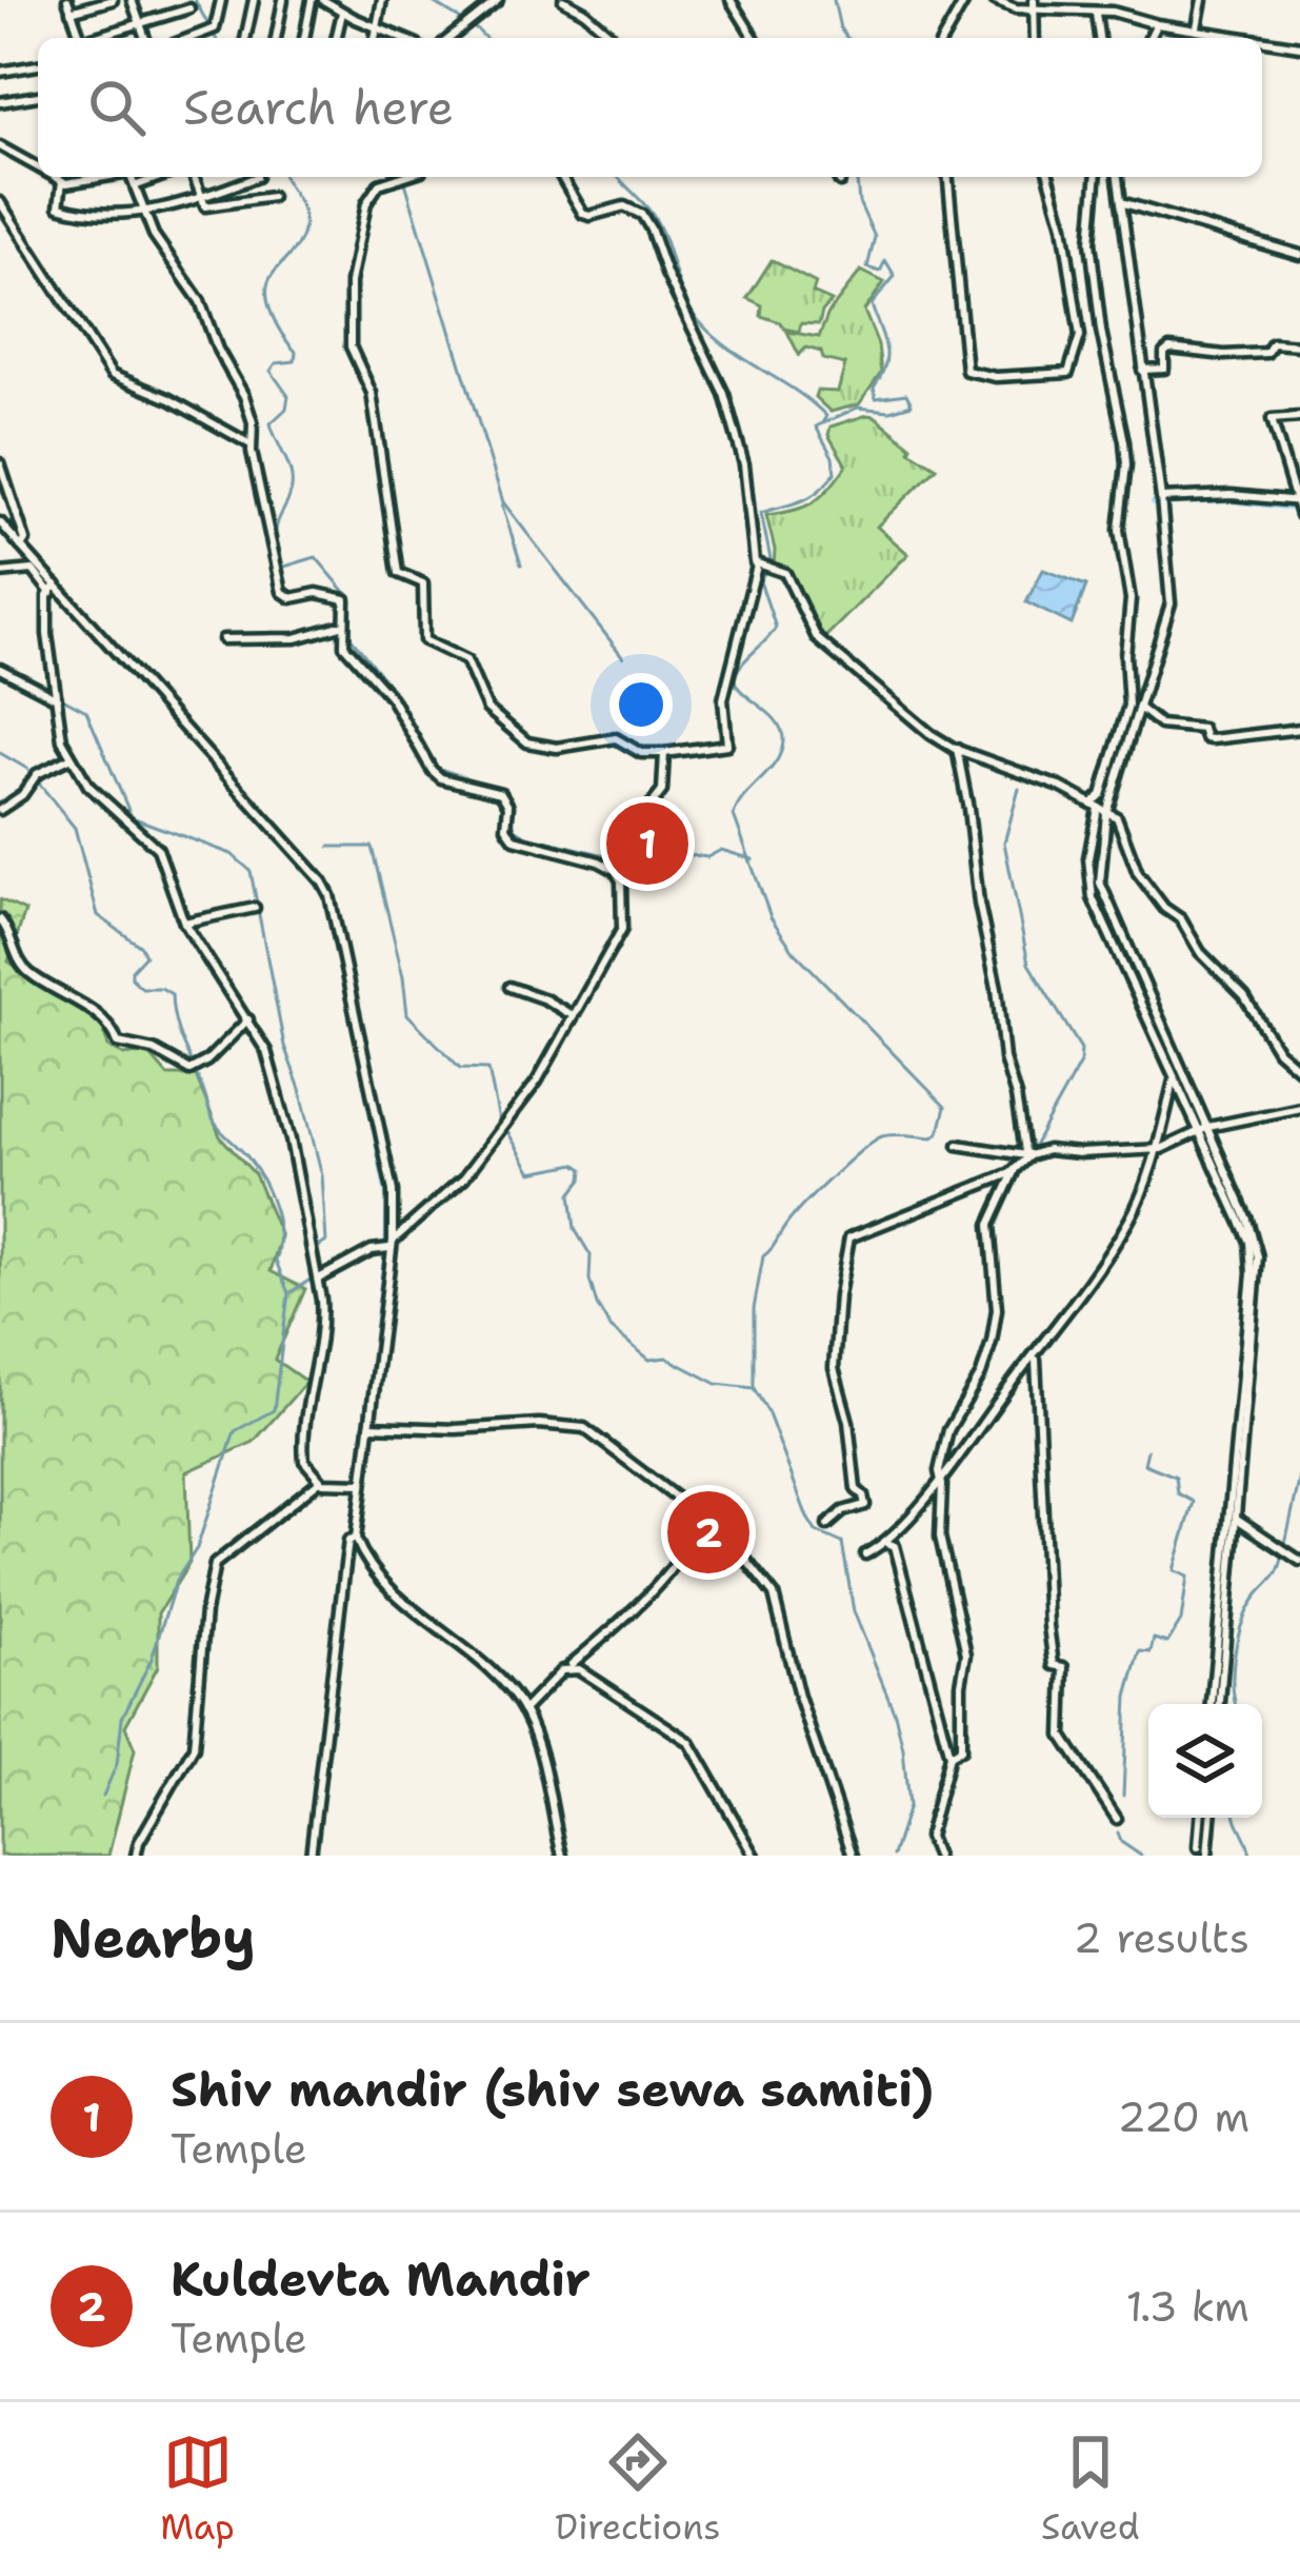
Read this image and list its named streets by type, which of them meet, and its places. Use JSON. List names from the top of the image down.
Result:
{
  "page": {
    "search": "Search here",
    "pins": ["1", "2"],
    "heading": ["Nearby", "2 results"],
    "list": [
      {
        "mark": "1",
        "name": "Shiv mandir (shiv sewa samiti)",
        "note": "Temple",
        "value": "220 m"
      },
      {
        "mark": "2",
        "name": "Kuldevta Mandir",
        "note": "Temple",
        "value": "1.3 km"
      }
    ],
    "nav": ["Map", "Directions", "Saved"]
  }
}
